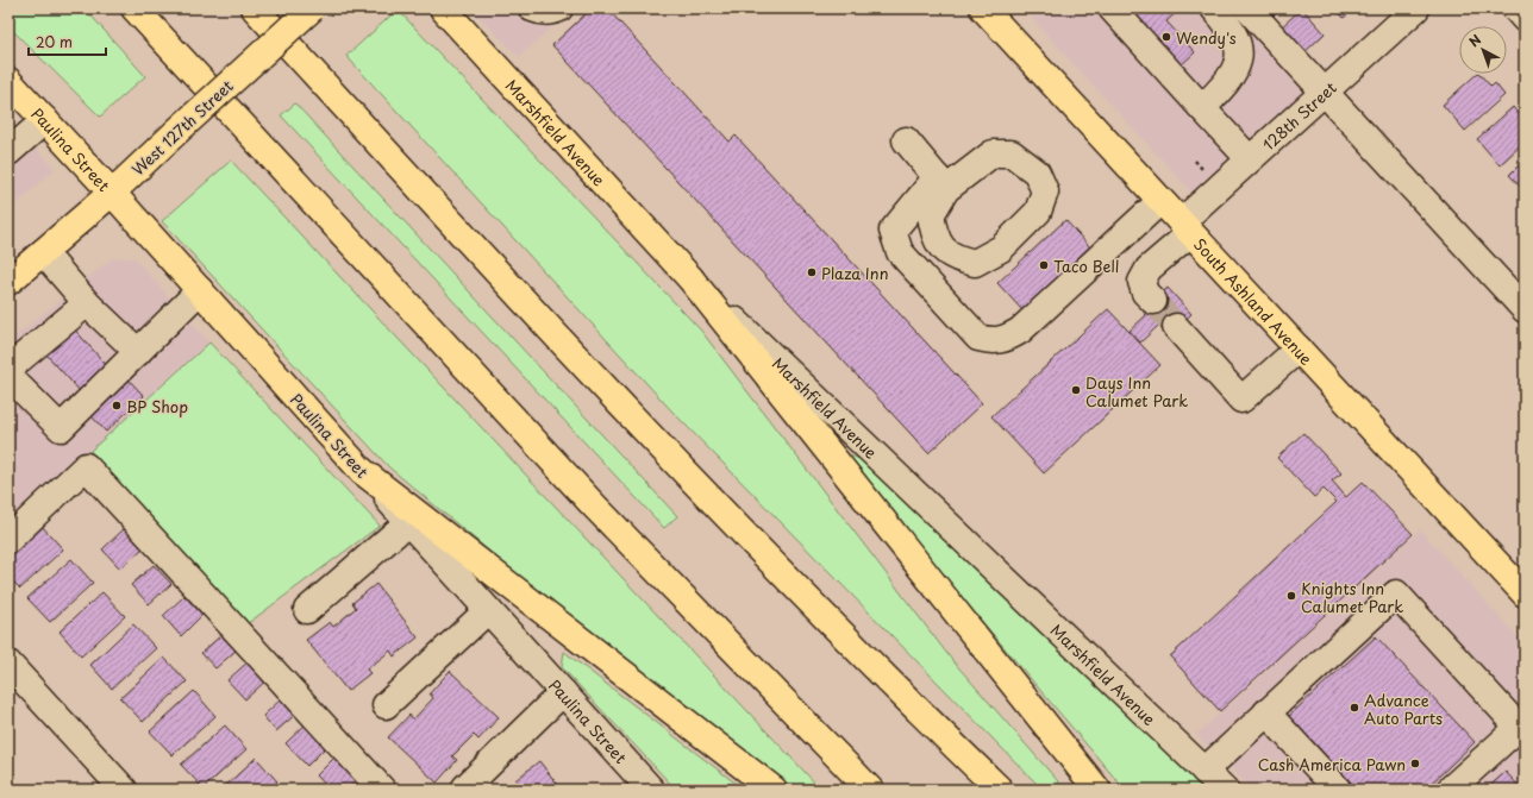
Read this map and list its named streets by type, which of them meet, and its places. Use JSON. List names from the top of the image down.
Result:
{
  "streets": {
    "main road": [
      "West 127th Street",
      "Marshfield Avenue",
      "Paulina Street",
      "South Ashland Avenue"
    ],
    "street": ["128th Street"]
  },
  "crossings": [
    ["128th Street", "South Ashland Avenue"],
    ["West 127th Street", "Paulina Street"]
  ],
  "places": [
    "Wendy's",
    "Taco Bell",
    "Plaza Inn",
    "Days Inn Calumet Park",
    "BP Shop",
    "Knights Inn Calumet Park",
    "Advance Auto Parts",
    "Cash America Pawn"
  ],
  "scale_bar": "20 m",
  "north": "top left"
}
